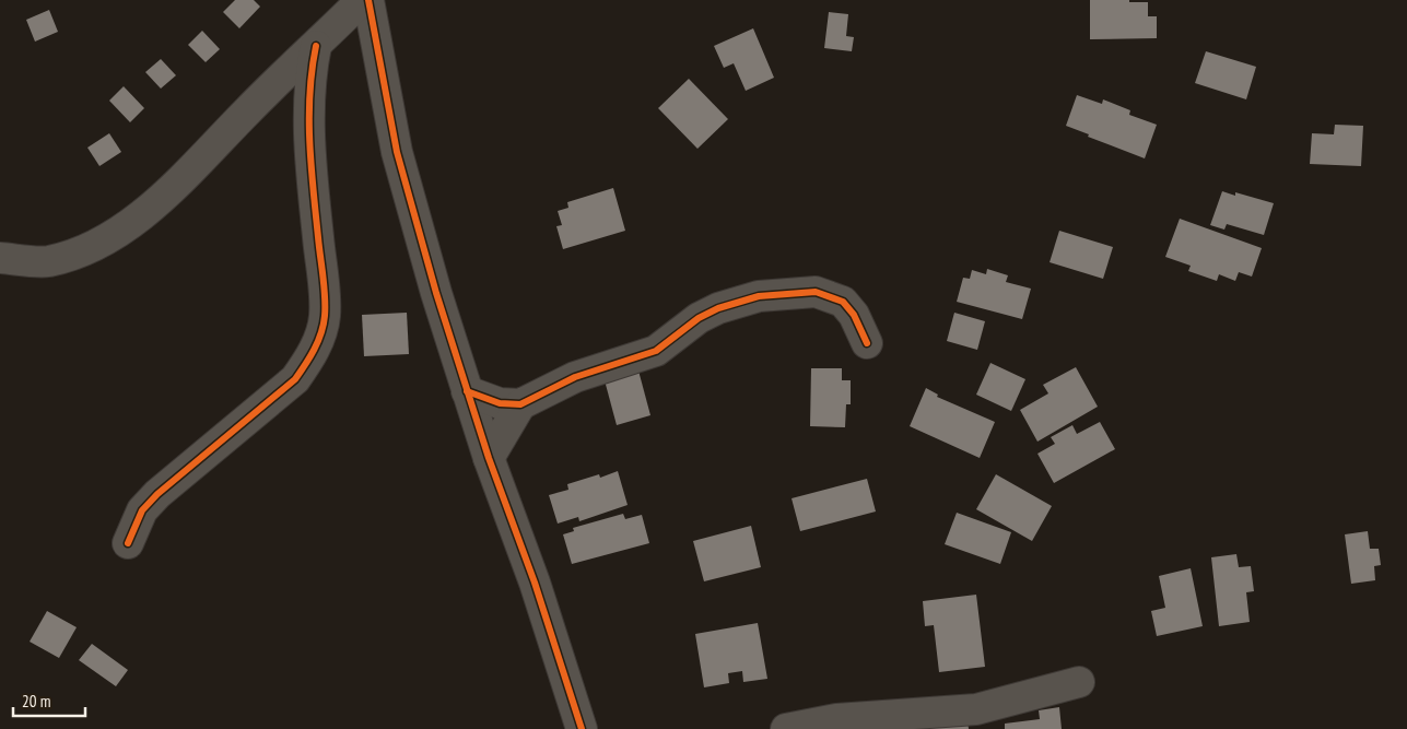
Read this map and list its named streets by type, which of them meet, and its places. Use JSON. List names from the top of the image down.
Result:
{
  "scale_bar": "20 m"
}
